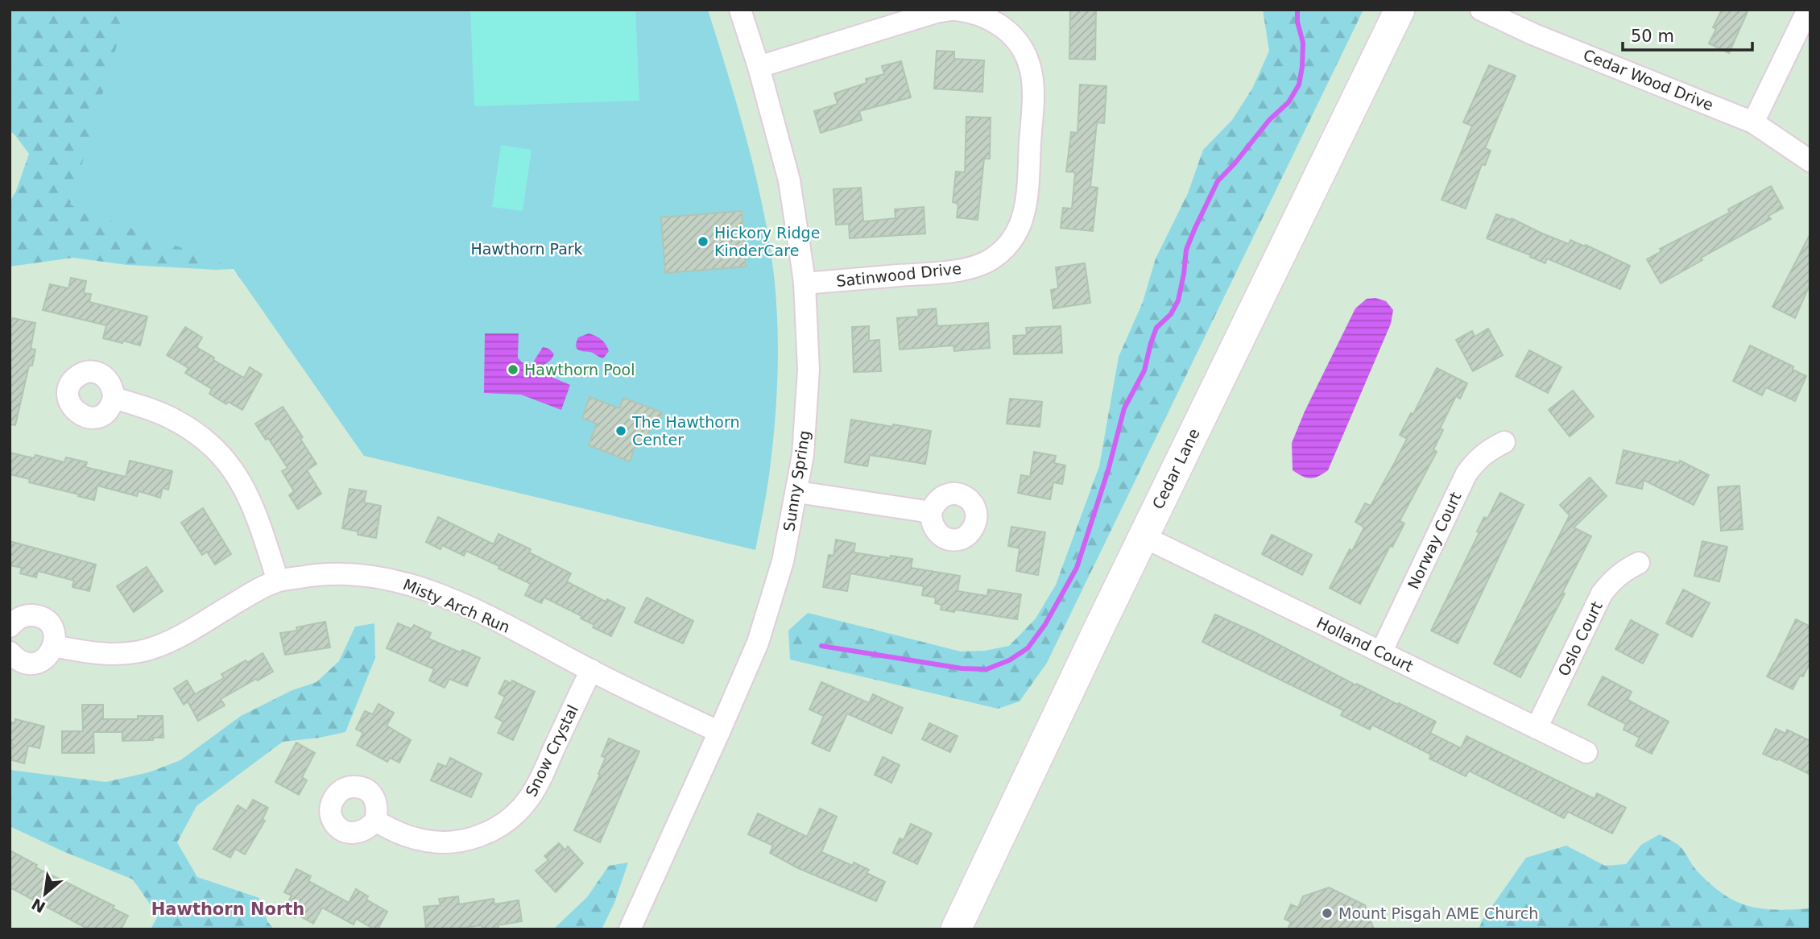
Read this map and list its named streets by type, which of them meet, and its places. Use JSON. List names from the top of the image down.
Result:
{
  "streets": {
    "main road": ["Cedar Lane"],
    "street": [
      "Cedar Wood Drive",
      "Satinwood Drive",
      "Sunny Spring",
      "Norway Court",
      "Misty Arch Run",
      "Oslo Court",
      "Holland Court",
      "Snow Crystal"
    ]
  },
  "crossings": [
    ["Satinwood Drive", "Sunny Spring"],
    ["Cedar Lane", "Holland Court"],
    ["Sunny Spring", "Misty Arch Run"],
    ["Norway Court", "Holland Court"],
    ["Misty Arch Run", "Snow Crystal"],
    ["Oslo Court", "Holland Court"]
  ],
  "districts": ["Hawthorn North"],
  "parks": ["Hawthorn Park"],
  "places": [
    "Hickory Ridge KinderCare",
    "Hawthorn Pool",
    "The Hawthorn Center",
    "Mount Pisgah AME Church"
  ],
  "scale_bar": "50 m",
  "north": "bottom left"
}
